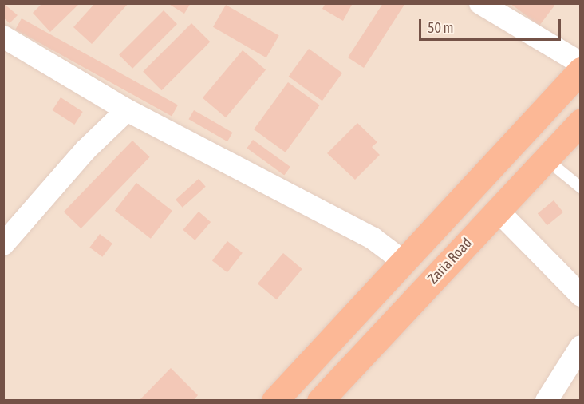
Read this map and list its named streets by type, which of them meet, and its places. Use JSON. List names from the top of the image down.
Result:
{
  "streets": {
    "highway": ["Zaria Road"]
  },
  "scale_bar": "50 m"
}
